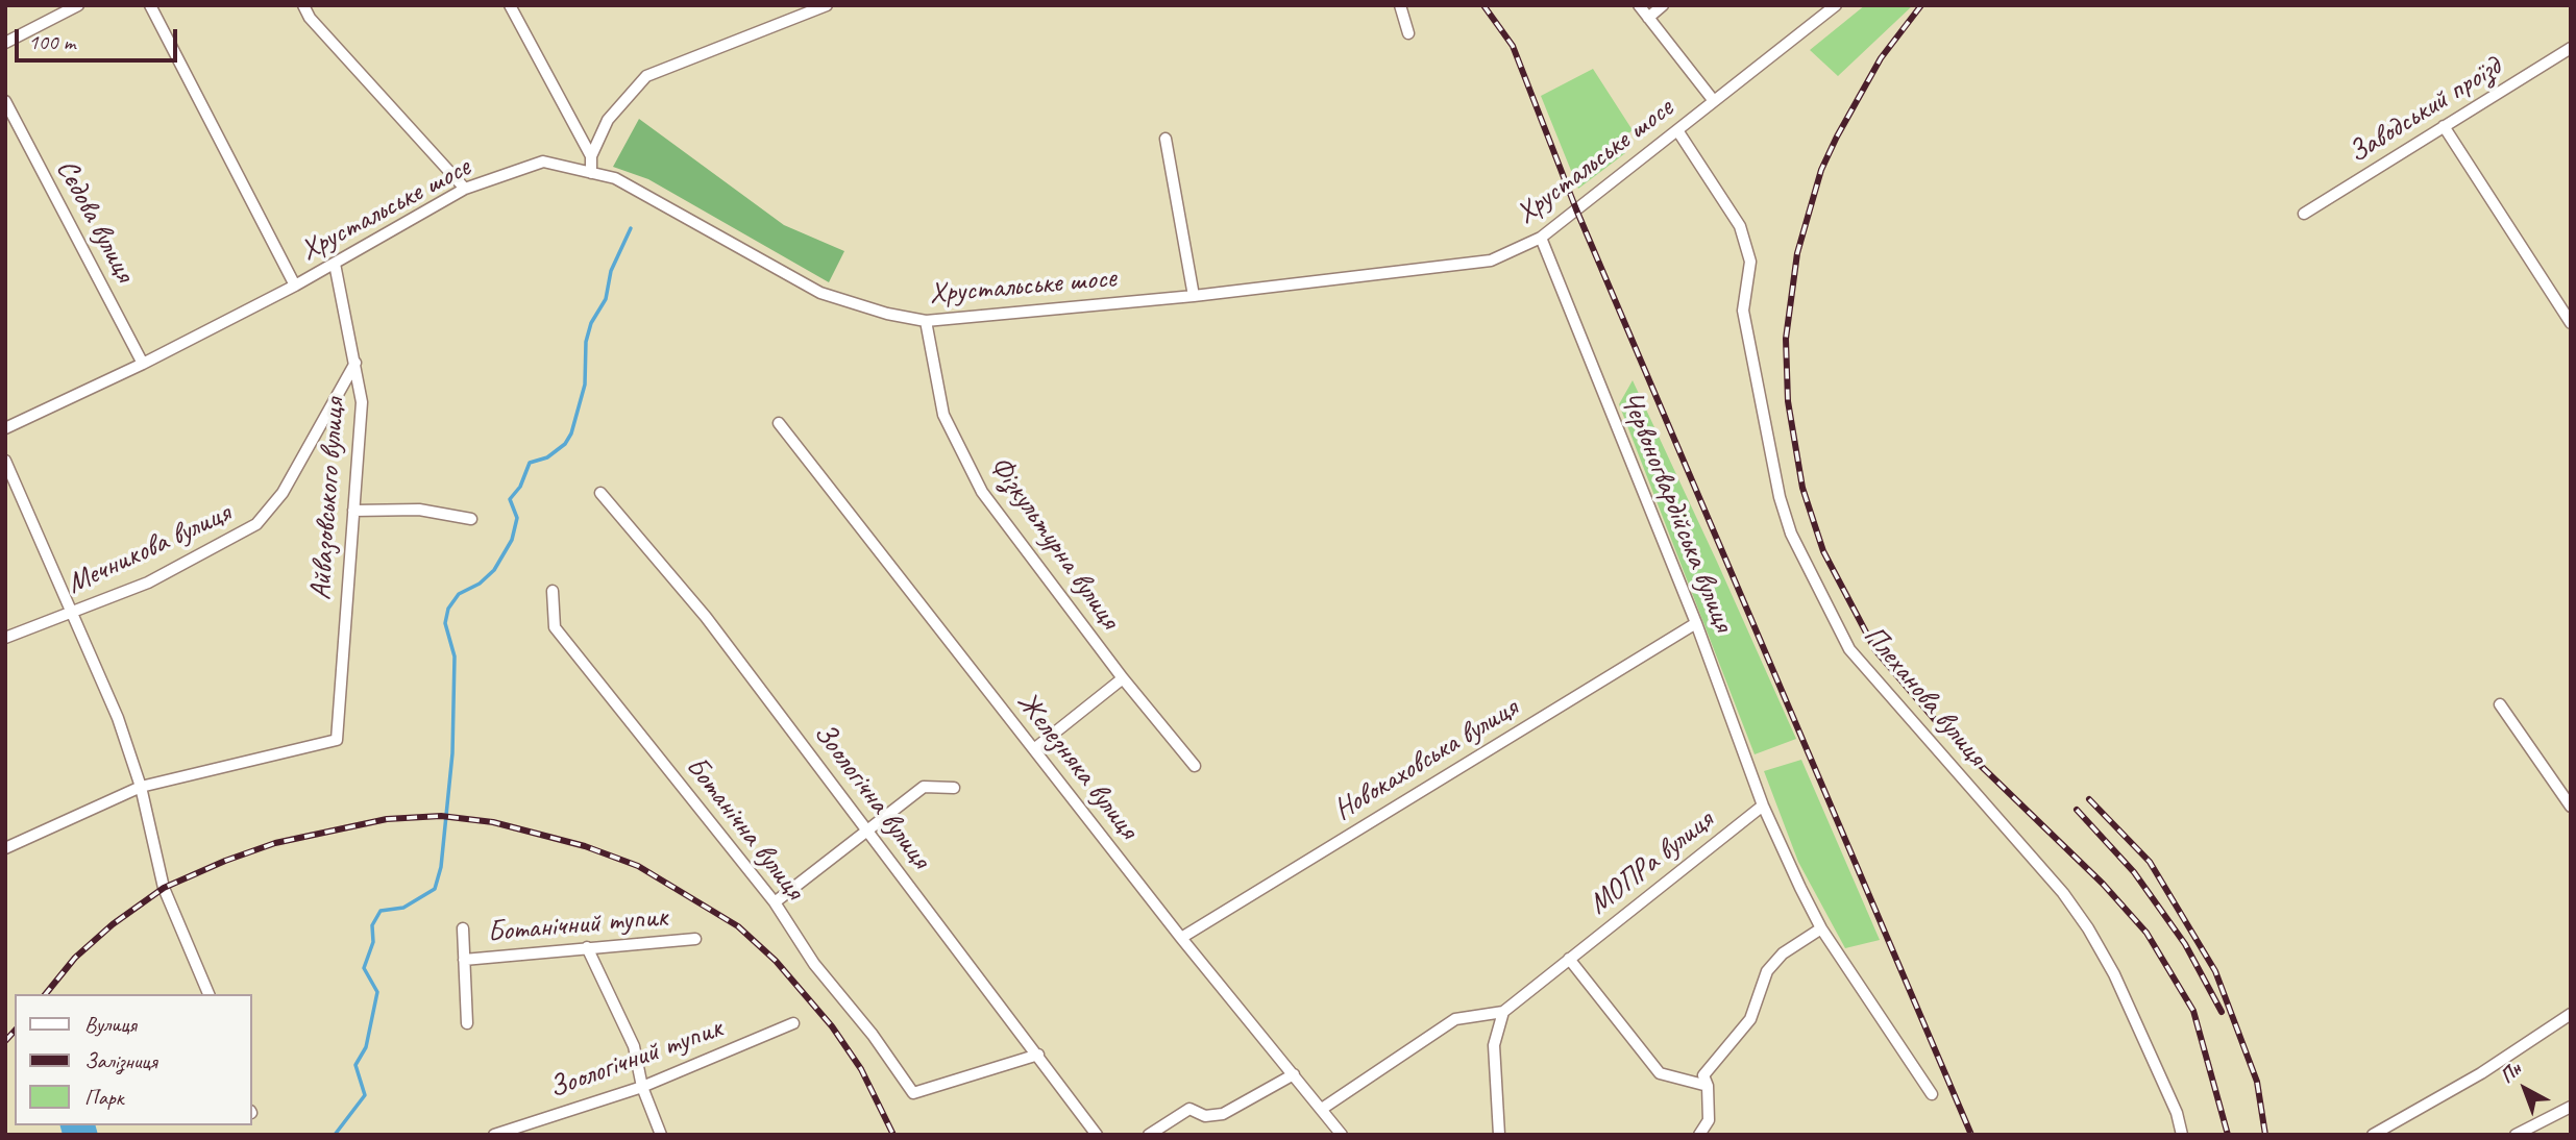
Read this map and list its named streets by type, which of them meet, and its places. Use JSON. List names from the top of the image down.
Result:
{
  "streets": {
    "street": [
      "Заводський проїзд",
      "Хрустальське шосе",
      "Сєдова вулиця",
      "Айвазовського вулиця",
      "Червоногвардійська вулиця",
      "Фізкультурна вулиця",
      "Мечникова вулиця",
      "Плеханова вулиця",
      "Новокаховська вулиця",
      "Железняка вулиця",
      "Зоологічна вулиця",
      "Ботанічна вулиця",
      "МОПРа вулиця",
      "Ботанічний тупик",
      "Зоологічний тупик"
    ]
  },
  "crossings": [
    ["Хрустальське шосе", "Сєдова вулиця"],
    ["Хрустальське шосе", "Айвазовського вулиця"],
    ["Хрустальське шосе", "Червоногвардійська вулиця"],
    ["Хрустальське шосе", "Фізкультурна вулиця"],
    ["Хрустальське шосе", "Плеханова вулиця"],
    ["Айвазовського вулиця", "Мечникова вулиця"],
    ["Червоногвардійська вулиця", "Новокаховська вулиця"],
    ["Червоногвардійська вулиця", "МОПРа вулиця"],
    ["Новокаховська вулиця", "Железняка вулиця"],
    ["Зоологічна вулиця", "Ботанічна вулиця"]
  ],
  "legend": ["Вулиця", "Залізниця", "Парк"],
  "scale_bar": "100 m",
  "north": "top left"
}
